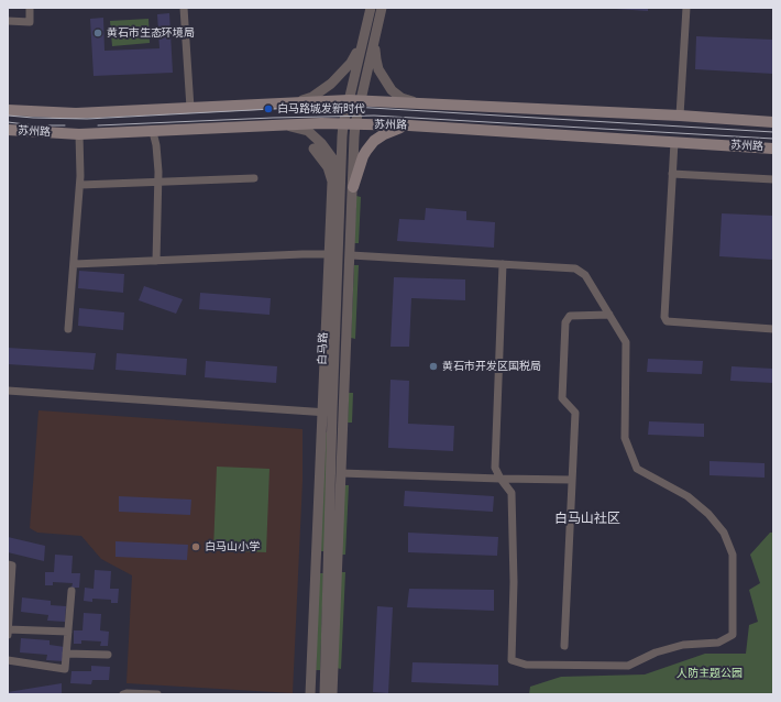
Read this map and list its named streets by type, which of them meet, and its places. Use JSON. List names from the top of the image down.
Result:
{
  "streets": {
    "main road": ["苏州路"],
    "street": ["白马路"]
  },
  "crossings": [
    ["苏州路", "白马路"]
  ],
  "districts": ["白马山社区"],
  "parks": ["人防主题公园"],
  "places": [
    "黄石市生态环境局",
    "白马路城发新时代",
    "黄石市开发区国税局",
    "白马山小学"
  ]
}
